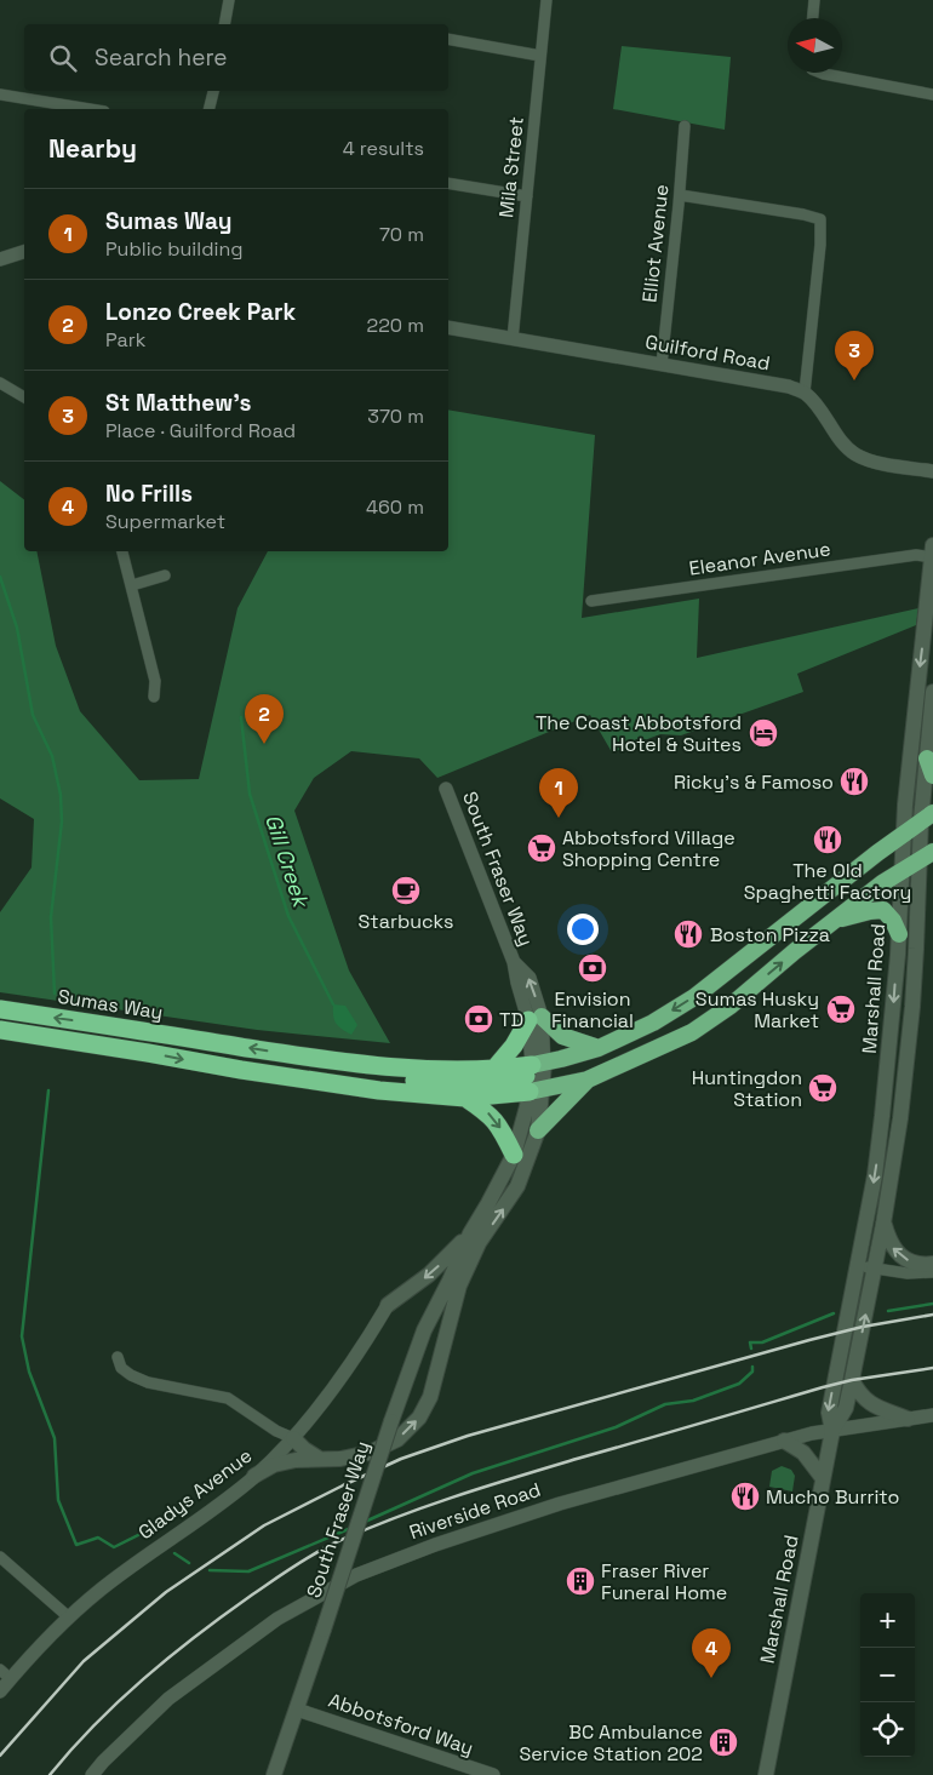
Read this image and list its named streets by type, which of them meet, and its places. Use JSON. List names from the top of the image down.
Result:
{
  "streets": {
    "highway": ["Sumas Way"],
    "main road": ["South Fraser Way", "Marshall Road"],
    "street": [
      "Mila Street",
      "Elliot Avenue",
      "Guilford Road",
      "Eleanor Avenue",
      "Gladys Avenue",
      "Riverside Road",
      "Abbotsford Way"
    ]
  },
  "crossings": [
    ["Mila Street", "Guilford Road"],
    ["Elliot Avenue", "Guilford Road"],
    ["Eleanor Avenue", "Marshall Road"],
    ["South Fraser Way", "Sumas Way"],
    ["South Fraser Way", "Abbotsford Way"],
    ["Marshall Road", "Sumas Way"],
    ["Marshall Road", "Riverside Road"]
  ],
  "water": ["Gill Creek"],
  "places": {
    "hotel": ["The Coast Abbotsford Hotel & Suites"],
    "restaurant": [
      "Ricky's & Famoso",
      "The Old Spaghetti Factory",
      "Boston Pizza",
      "Mucho Burrito"
    ],
    "supermarket": ["Abbotsford Village Shopping Centre", "Sumas Husky Market", "Huntingdon Station"],
    "cafe": ["Starbucks"],
    "bank": ["Envision Financial", "TD"],
    "building": ["Fraser River Funeral Home", "BC Ambulance Service Station 202"]
  },
  "north": "left",
  "page": {
    "search": "Search here",
    "heading": ["Nearby", "4 results"],
    "list": [
      {
        "mark": "1",
        "name": "Sumas Way",
        "note": "Public building",
        "value": "70 m"
      },
      {
        "mark": "2",
        "name": "Lonzo Creek Park",
        "note": "Park",
        "value": "220 m"
      },
      {
        "mark": "3",
        "name": "St Matthew's",
        "note": "Place · Guilford Road",
        "value": "370 m"
      },
      {
        "mark": "4",
        "name": "No Frills",
        "note": "Supermarket",
        "value": "460 m"
      }
    ],
    "pins": [
      "3",
      "2",
      "1",
      "4"
    ],
    "map_buttons": ["+", "−"]
  }
}
